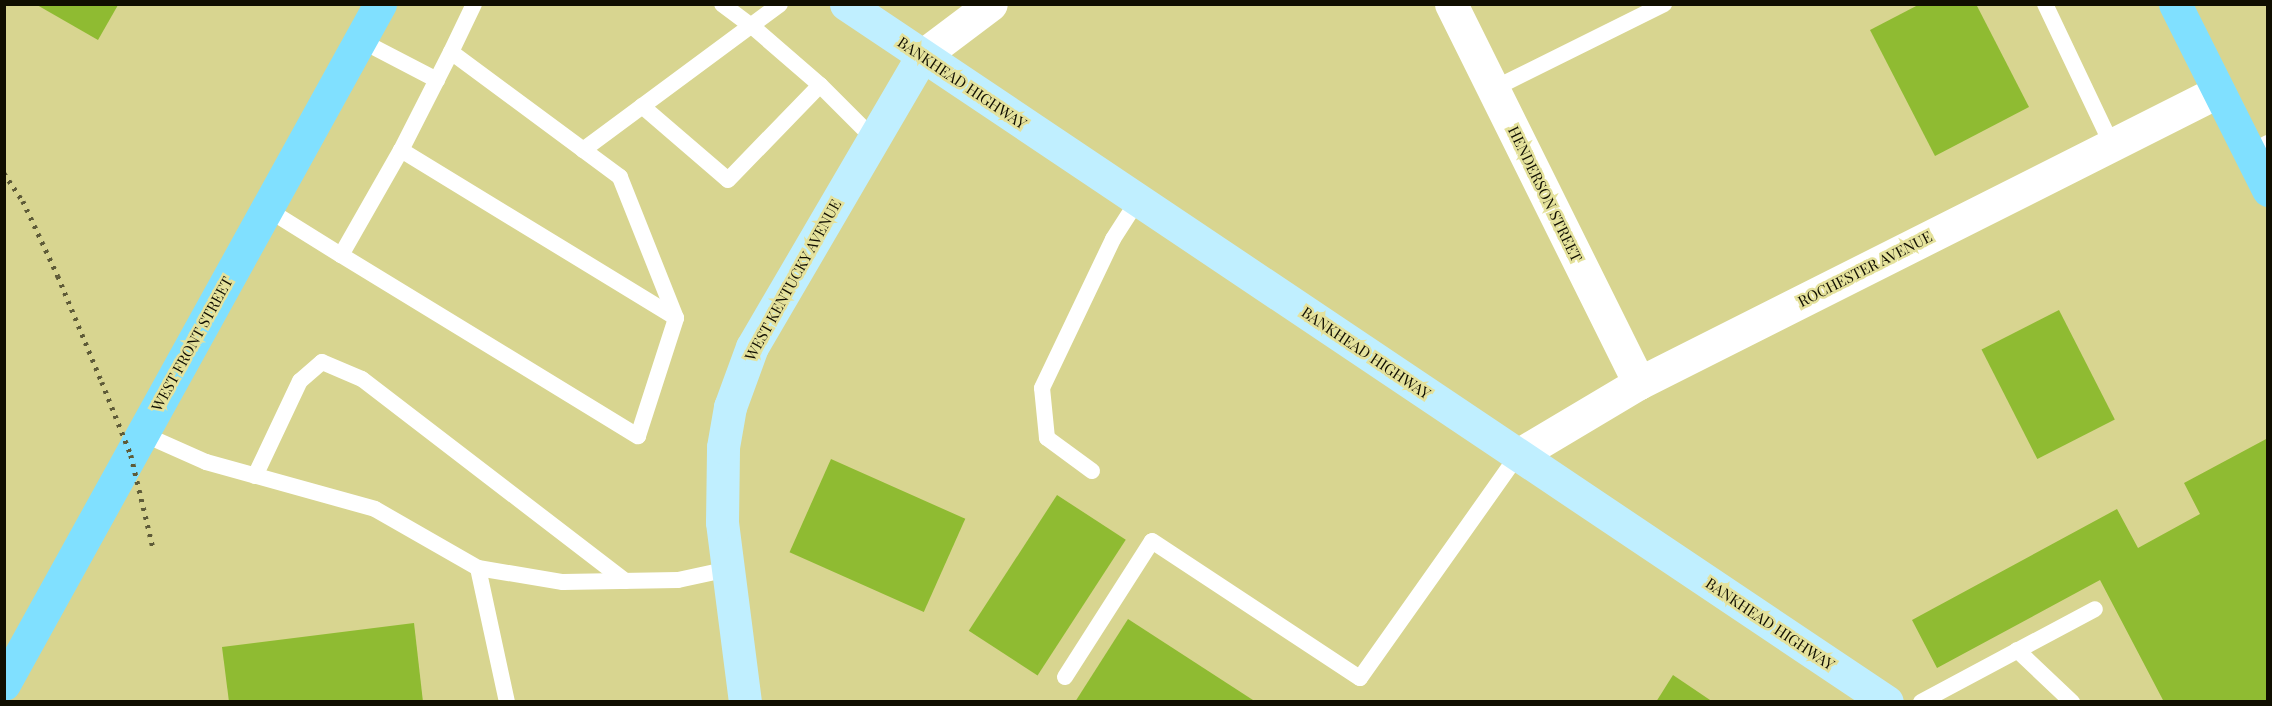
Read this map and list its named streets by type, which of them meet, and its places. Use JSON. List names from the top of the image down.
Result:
{
  "streets": {
    "main road": ["WEST FRONT STREET"],
    "street": [
      "BANKHEAD HIGHWAY",
      "HENDERSON STREET",
      "ROCHESTER AVENUE",
      "WEST KENTUCKY AVENUE"
    ]
  },
  "crossings": [
    ["BANKHEAD HIGHWAY", "ROCHESTER AVENUE"],
    ["BANKHEAD HIGHWAY", "WEST KENTUCKY AVENUE"],
    ["HENDERSON STREET", "ROCHESTER AVENUE"]
  ]
}
